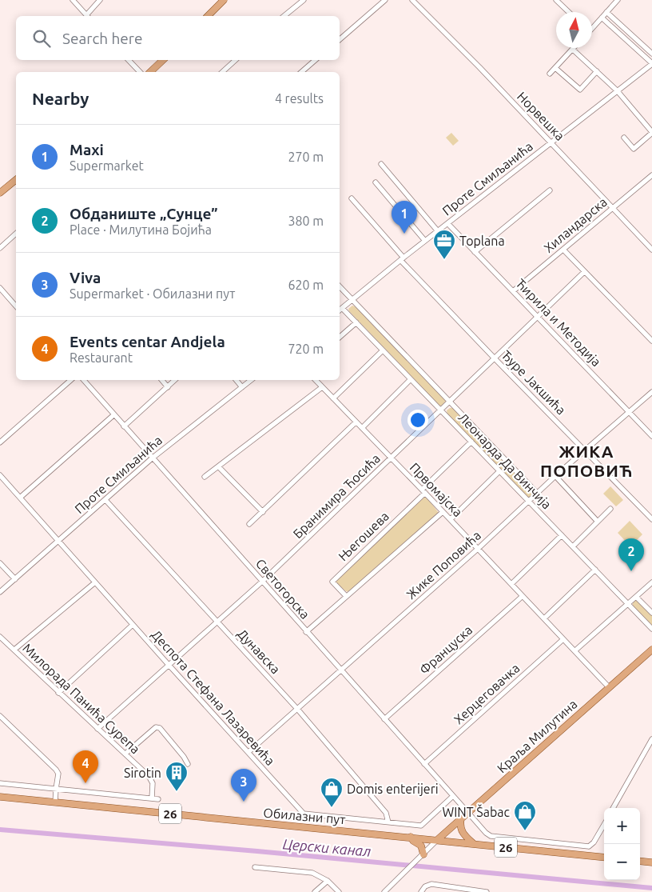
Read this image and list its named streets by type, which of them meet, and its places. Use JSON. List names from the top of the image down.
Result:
{
  "streets": {
    "main road": ["Краља Милутина", "26", "Обилазни пут"],
    "street": [
      "Норвешка",
      "Проте Смиљанића",
      "Хиландарска",
      "Ћирила и Методија",
      "Ђуре Јакшића",
      "Леонарда Да Винчија",
      "Првомајска",
      "Бранимира Ћосића",
      "Његошева",
      "Жике Поповића",
      "Светогорска",
      "Француска",
      "Дунавска",
      "Херцеговачка",
      "Деспота Стефана Лазаревића",
      "Милорада Панића Сурепа"
    ]
  },
  "crossings": [
    ["Норвешка", "Проте Смиљанића"],
    ["Норвешка", "Хиландарска"],
    ["Проте Смиљанића", "Ћирила и Методија"],
    ["Проте Смиљанића", "Ђуре Јакшића"],
    ["Проте Смиљанића", "Леонарда Да Винчија"],
    ["Проте Смиљанића", "Светогорска"],
    ["Проте Смиљанића", "Дунавска"],
    ["Проте Смиљанића", "Деспота Стефана Лазаревића"],
    ["Хиландарска", "Ћирила и Методија"],
    ["Ћирила и Методија", "Бранимира Ћосића"],
    ["Ћирила и Методија", "Жике Поповића"],
    ["Ђуре Јакшића", "Бранимира Ћосића"],
    ["Ђуре Јакшића", "Жике Поповића"],
    ["Леонарда Да Винчија", "Бранимира Ћосића"],
    ["Леонарда Да Винчија", "Жике Поповића"],
    ["Првомајска", "Бранимира Ћосића"],
    ["Првомајска", "Његошева"],
    ["Првомајска", "Жике Поповића"],
    ["Првомајска", "Француска"],
    ["Првомајска", "Херцеговачка"],
    ["Првомајска", "Краља Милутина"],
    ["Бранимира Ћосића", "Светогорска"],
    ["Бранимира Ћосића", "Дунавска"],
    ["Бранимира Ћосића", "Деспота Стефана Лазаревића"],
    ["Бранимира Ћосића", "Милорада Панића Сурепа"],
    ["Жике Поповића", "Светогорска"],
    ["Жике Поповића", "Дунавска"],
    ["Жике Поповића", "Деспота Стефана Лазаревића"],
    ["Светогорска", "Француска"],
    ["Светогорска", "Херцеговачка"],
    ["Светогорска", "Деспота Стефана Лазаревића"],
    ["Светогорска", "Краља Милутина"],
    ["Дунавска", "Деспота Стефана Лазаревића"],
    ["Краља Милутина", "Обилазни пут"]
  ],
  "districts": ["ЖИКА ПОПОВИЋ"],
  "water": ["Церски канал"],
  "places": {
    "office": ["Toplana"],
    "building": ["Sirotin"],
    "shop": ["Domis enterijeri", "WINT Šabac"]
  },
  "north": "top",
  "page": {
    "search": "Search here",
    "heading": ["Nearby", "4 results"],
    "list": [
      {
        "mark": "1",
        "name": "Maxi",
        "note": "Supermarket",
        "value": "270 m"
      },
      {
        "mark": "2",
        "name": "Обданиште „Сунце”",
        "note": "Place · Милутина Бојића",
        "value": "380 m"
      },
      {
        "mark": "3",
        "name": "Viva",
        "note": "Supermarket · Обилазни пут",
        "value": "620 m"
      },
      {
        "mark": "4",
        "name": "Events centar Andjela",
        "note": "Restaurant",
        "value": "720 m"
      }
    ],
    "pins": [
      "1",
      "2",
      "4",
      "3"
    ],
    "map_buttons": ["+", "−"]
  }
}
